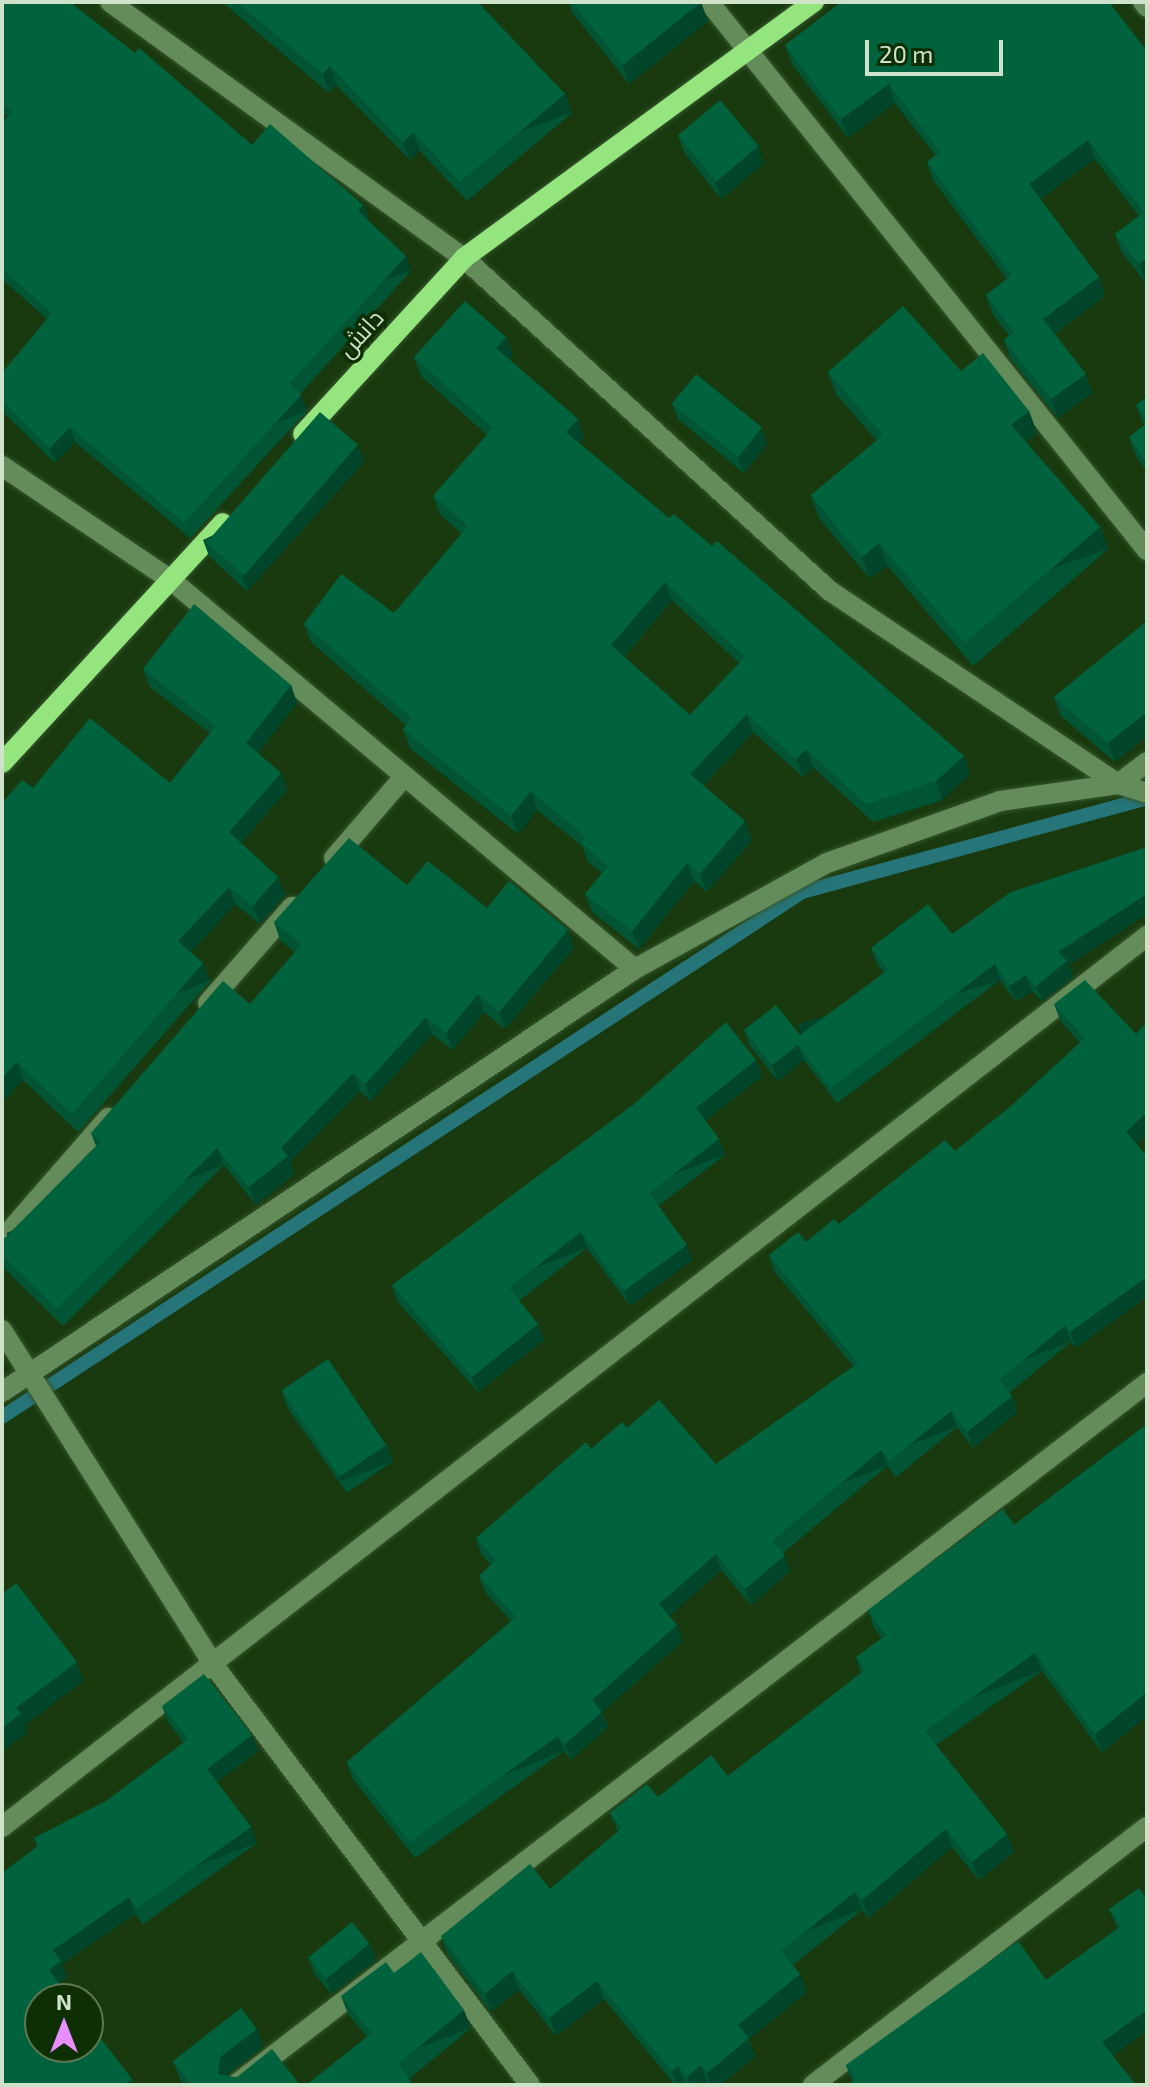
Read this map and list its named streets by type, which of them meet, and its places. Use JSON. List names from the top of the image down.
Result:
{
  "streets": {
    "main road": ["دانش"]
  },
  "scale_bar": "20 m",
  "north": "top"
}
